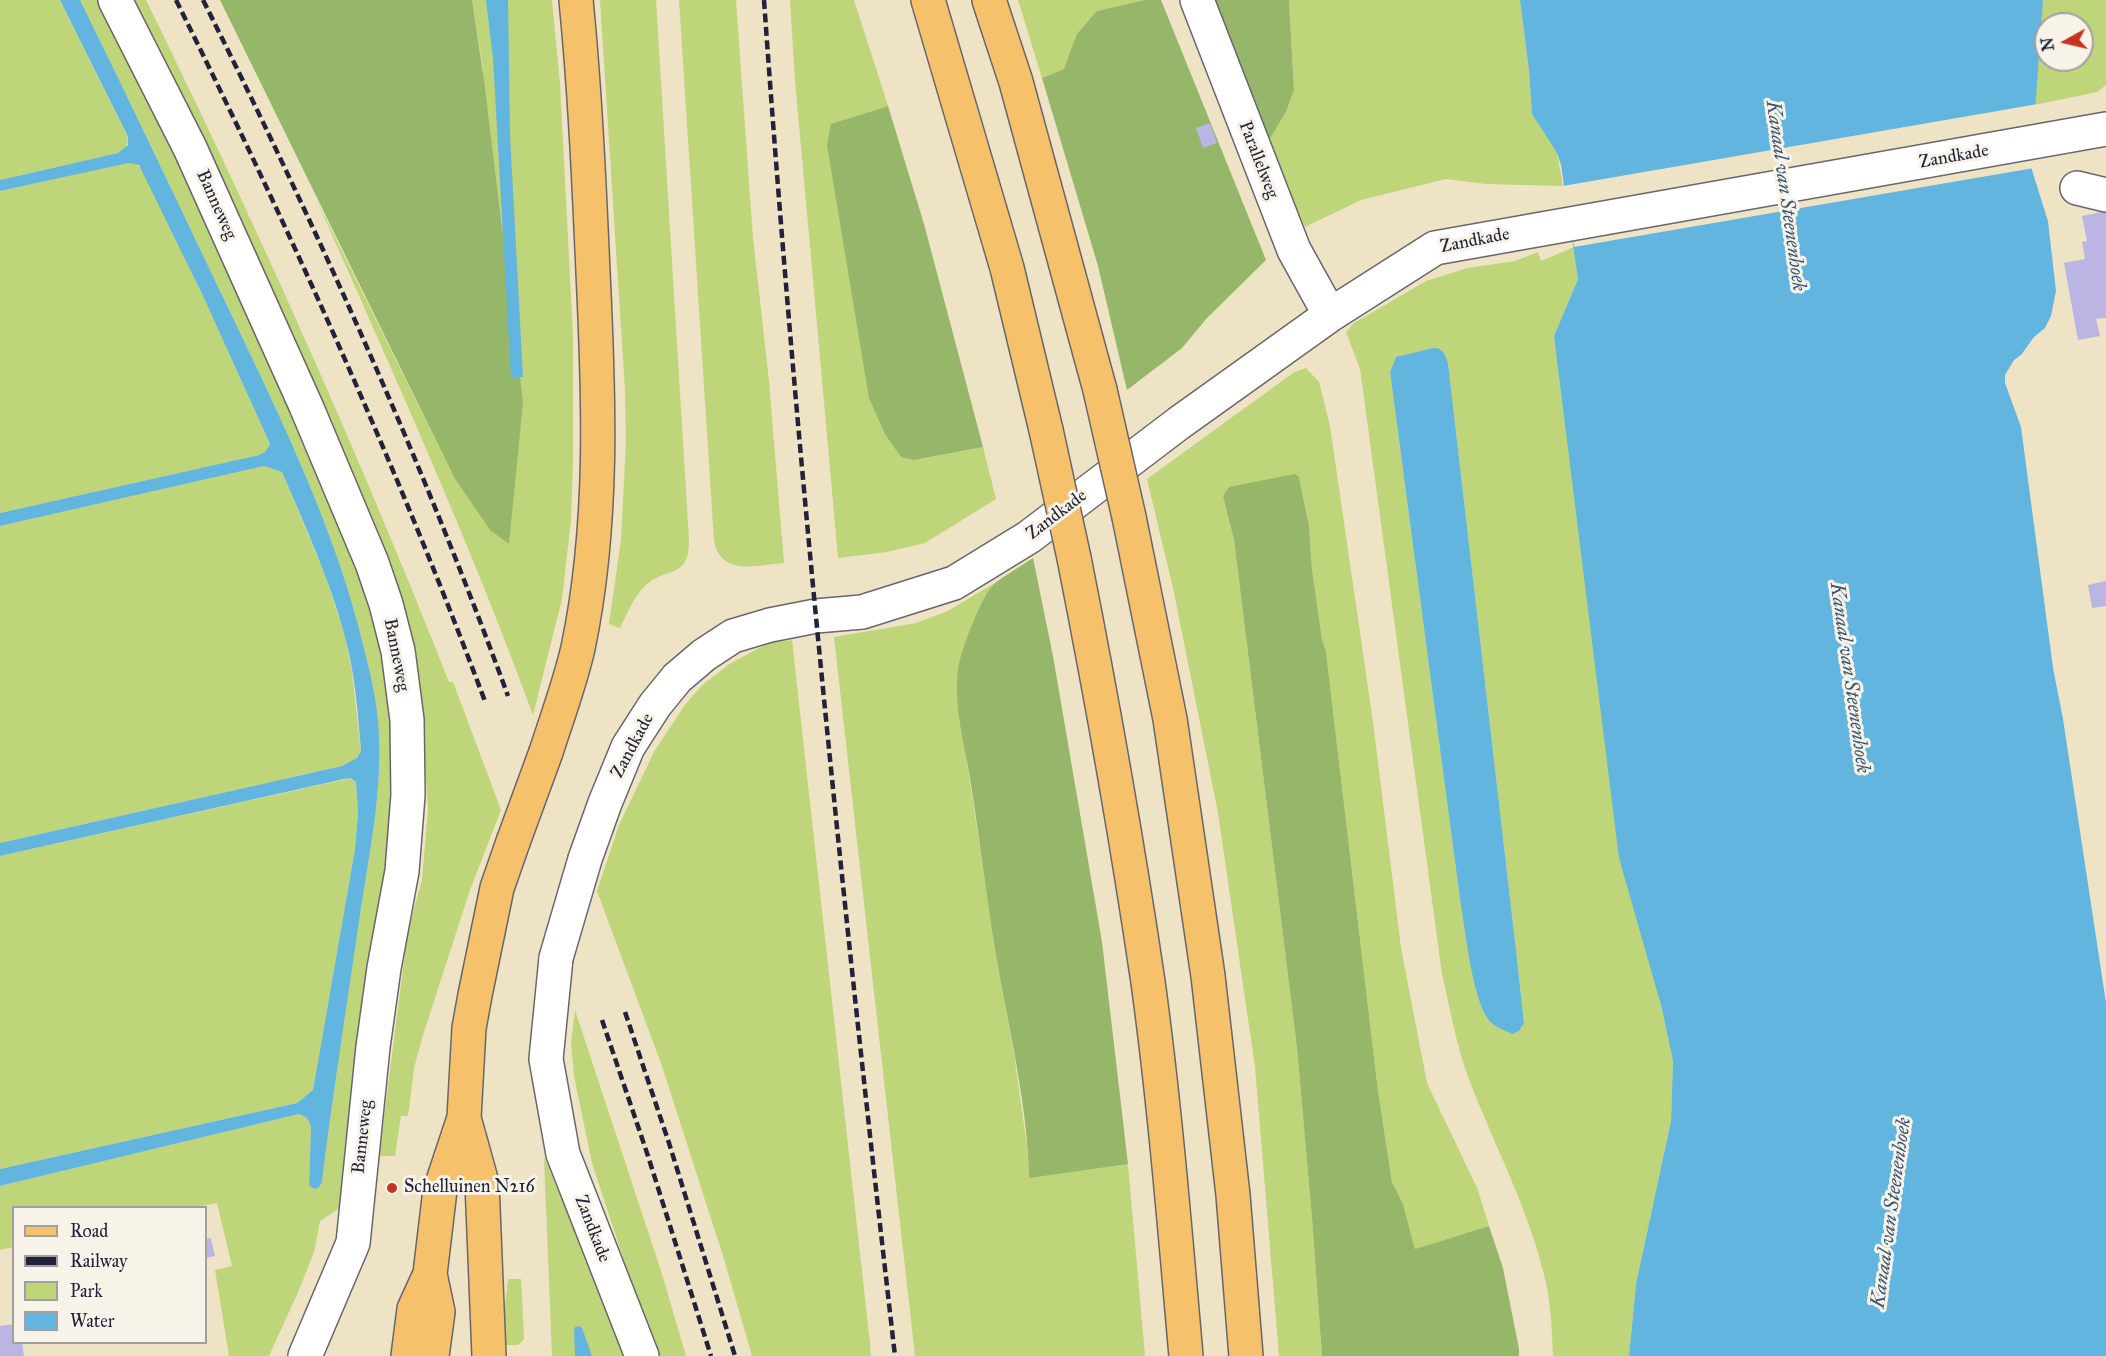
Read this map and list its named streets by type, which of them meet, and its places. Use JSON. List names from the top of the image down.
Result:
{
  "streets": {
    "street": ["Zandkade", "Parallelweg", "Banneweg"]
  },
  "crossings": [
    ["Zandkade", "Parallelweg"]
  ],
  "water": ["Kanaal van Steenenhoek"],
  "places": ["Schelluinen N216"],
  "legend": [
    "Road",
    "Railway",
    "Park",
    "Water"
  ],
  "north": "left"
}
